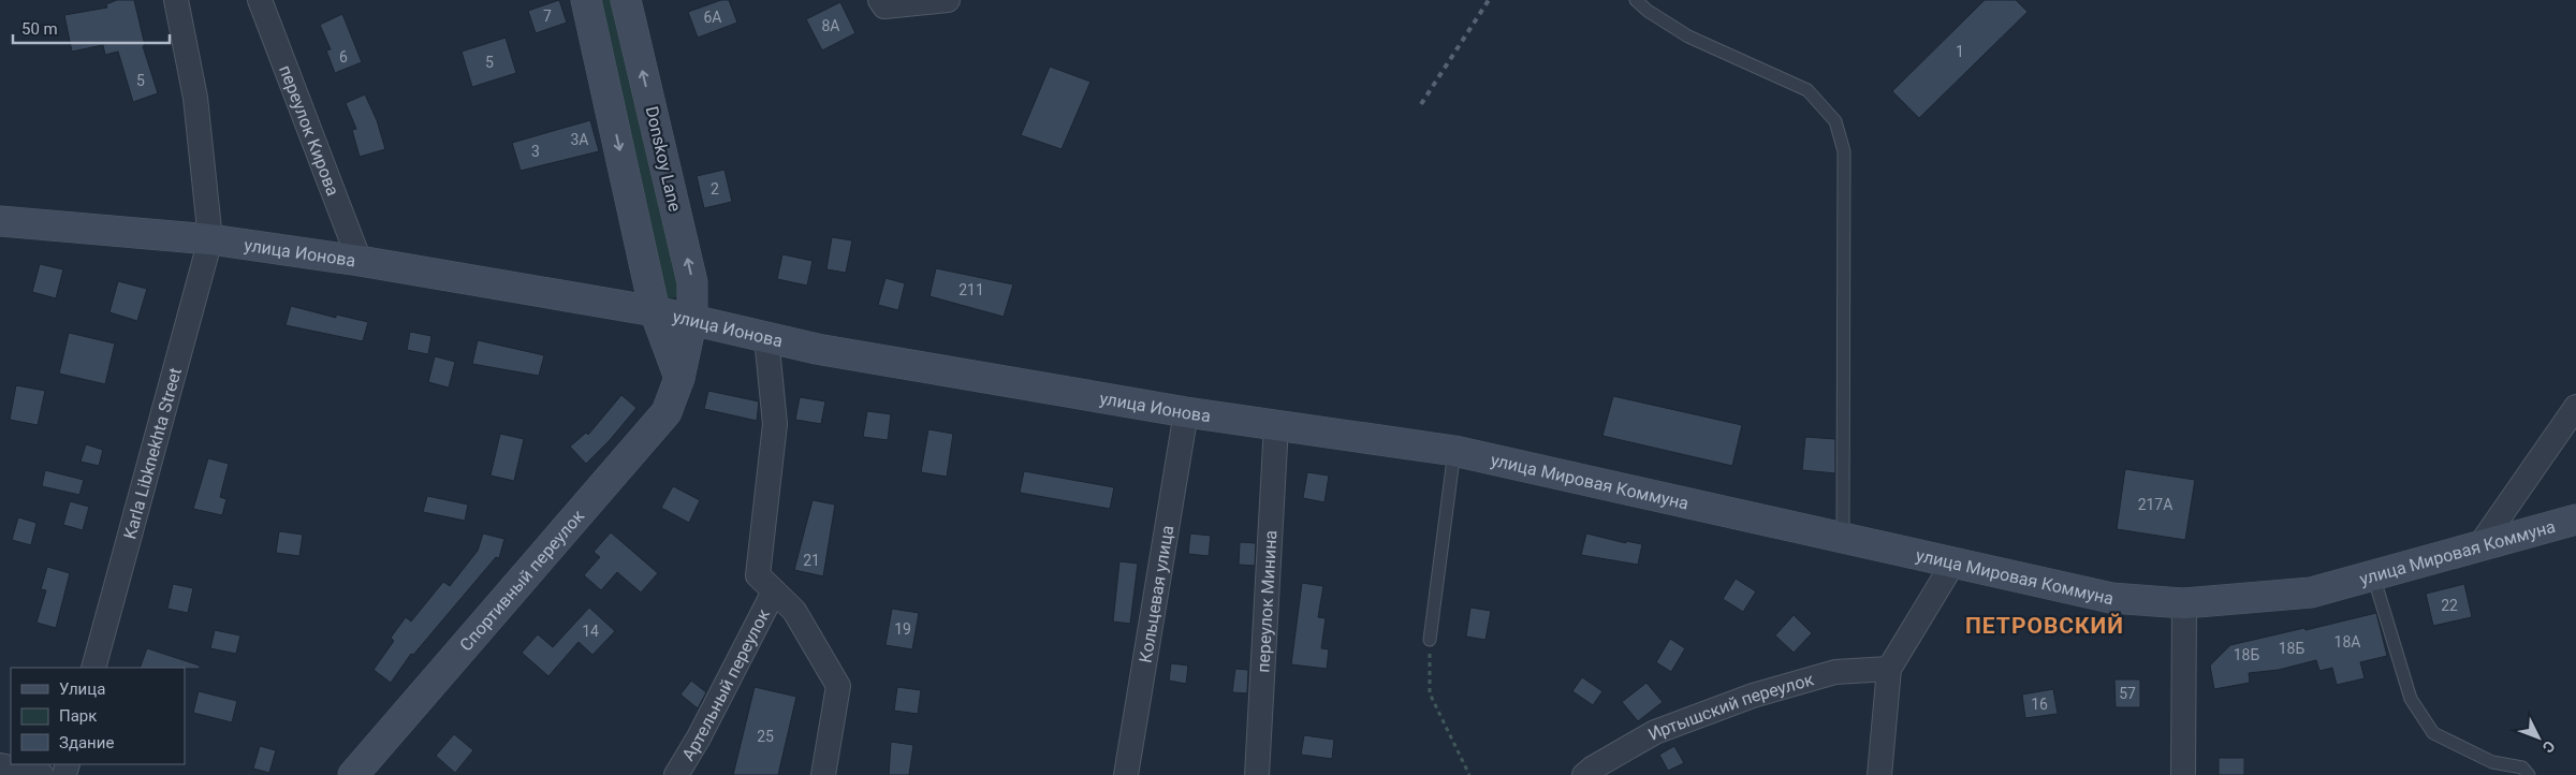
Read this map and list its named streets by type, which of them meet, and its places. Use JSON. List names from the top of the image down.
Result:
{
  "streets": {
    "main road": [
      "Donskoy Lane",
      "улица Ионова",
      "улица Мировая Коммуна",
      "Спортивный переулок"
    ],
    "street": [
      "переулок Кирова",
      "Karla Libknekhta Street",
      "Кольцевая улица",
      "переулок Минина",
      "Артельный переулок",
      "Иртышский переулок"
    ]
  },
  "crossings": [
    ["переулок Кирова", "улица Ионова"],
    ["Donskoy Lane", "улица Ионова"],
    ["Donskoy Lane", "Спортивный переулок"],
    ["улица Ионова", "Karla Libknekhta Street"],
    ["улица Ионова", "улица Мировая Коммуна"],
    ["улица Ионова", "Спортивный переулок"],
    ["улица Ионова", "Кольцевая улица"],
    ["улица Ионова", "переулок Минина"],
    ["улица Ионова", "Артельный переулок"]
  ],
  "districts": ["ПЕТРОВСКИЙ"],
  "house_numbers": [
    "7",
    "6А",
    "8А",
    "1",
    "6",
    "5",
    "5",
    "3А",
    "3",
    "2",
    "211",
    "217А",
    "21",
    "22",
    "19",
    "14",
    "18А",
    "18Б",
    "18Б",
    "57",
    "16",
    "25"
  ],
  "legend": ["Улица", "Парк", "Здание"],
  "scale_bar": "50 m",
  "north": "bottom right"
}
